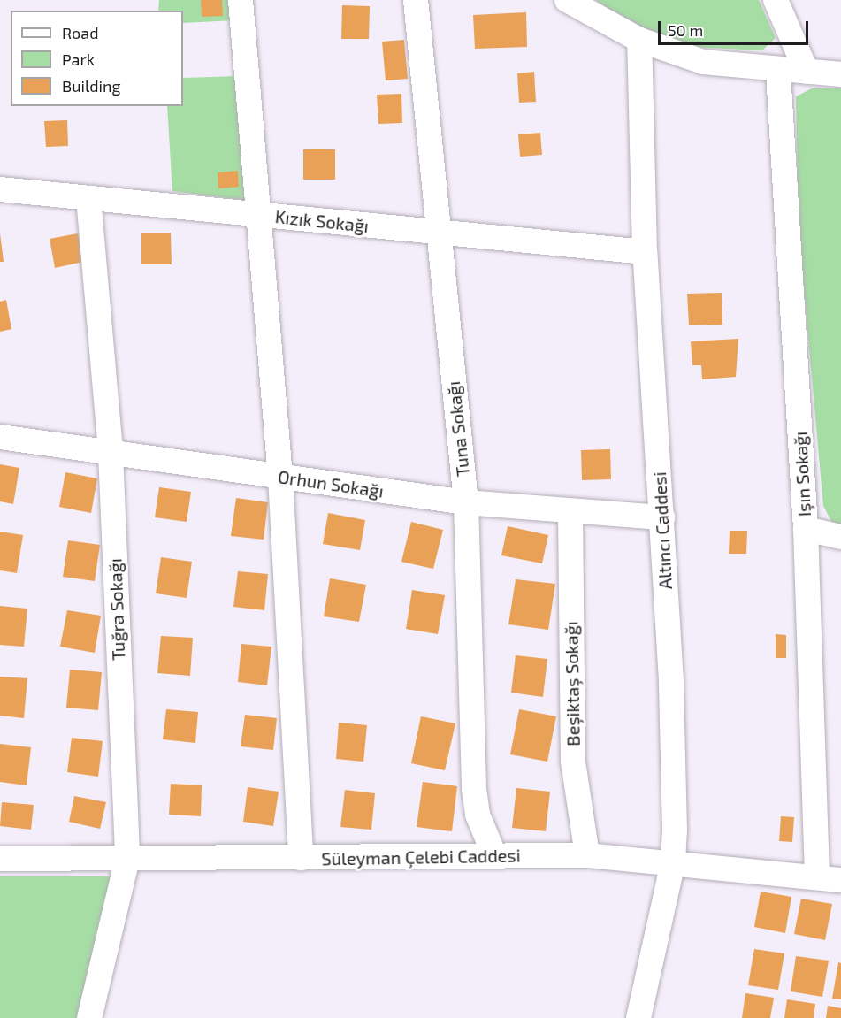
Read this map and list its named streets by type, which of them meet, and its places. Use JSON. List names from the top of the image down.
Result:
{
  "streets": {
    "street": [
      "Kızık Sokağı",
      "Tuna Sokağı",
      "Işın Sokağı",
      "Orhun Sokağı",
      "Altıncı Caddesi",
      "Tuğra Sokağı",
      "Beşiktaş Sokağı",
      "Süleyman Çelebi Caddesi"
    ]
  },
  "crossings": [
    ["Kızık Sokağı", "Tuna Sokağı"],
    ["Kızık Sokağı", "Altıncı Caddesi"],
    ["Kızık Sokağı", "Tuğra Sokağı"],
    ["Tuna Sokağı", "Orhun Sokağı"],
    ["Tuna Sokağı", "Süleyman Çelebi Caddesi"],
    ["Işın Sokağı", "Süleyman Çelebi Caddesi"],
    ["Orhun Sokağı", "Altıncı Caddesi"],
    ["Orhun Sokağı", "Tuğra Sokağı"],
    ["Orhun Sokağı", "Beşiktaş Sokağı"],
    ["Altıncı Caddesi", "Süleyman Çelebi Caddesi"],
    ["Tuğra Sokağı", "Süleyman Çelebi Caddesi"],
    ["Beşiktaş Sokağı", "Süleyman Çelebi Caddesi"]
  ],
  "legend": ["Road", "Park", "Building"],
  "scale_bar": "50 m"
}
